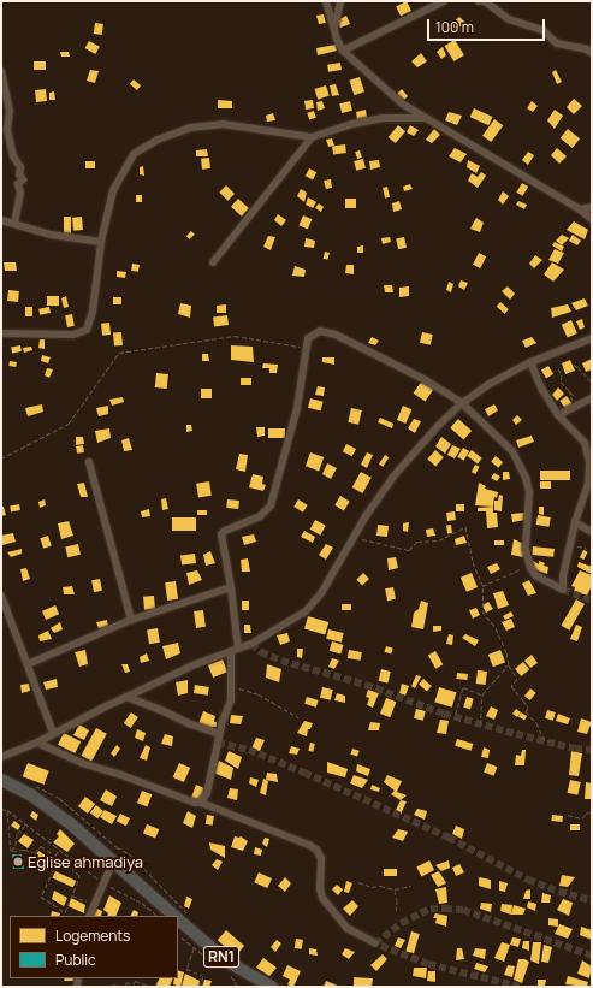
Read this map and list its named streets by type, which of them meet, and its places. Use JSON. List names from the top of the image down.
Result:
{
  "streets": {
    "highway": ["RN1"]
  },
  "places": ["Eglise ahmadiya"],
  "legend": ["Logements", "Public"],
  "scale_bar": "100 m"
}
